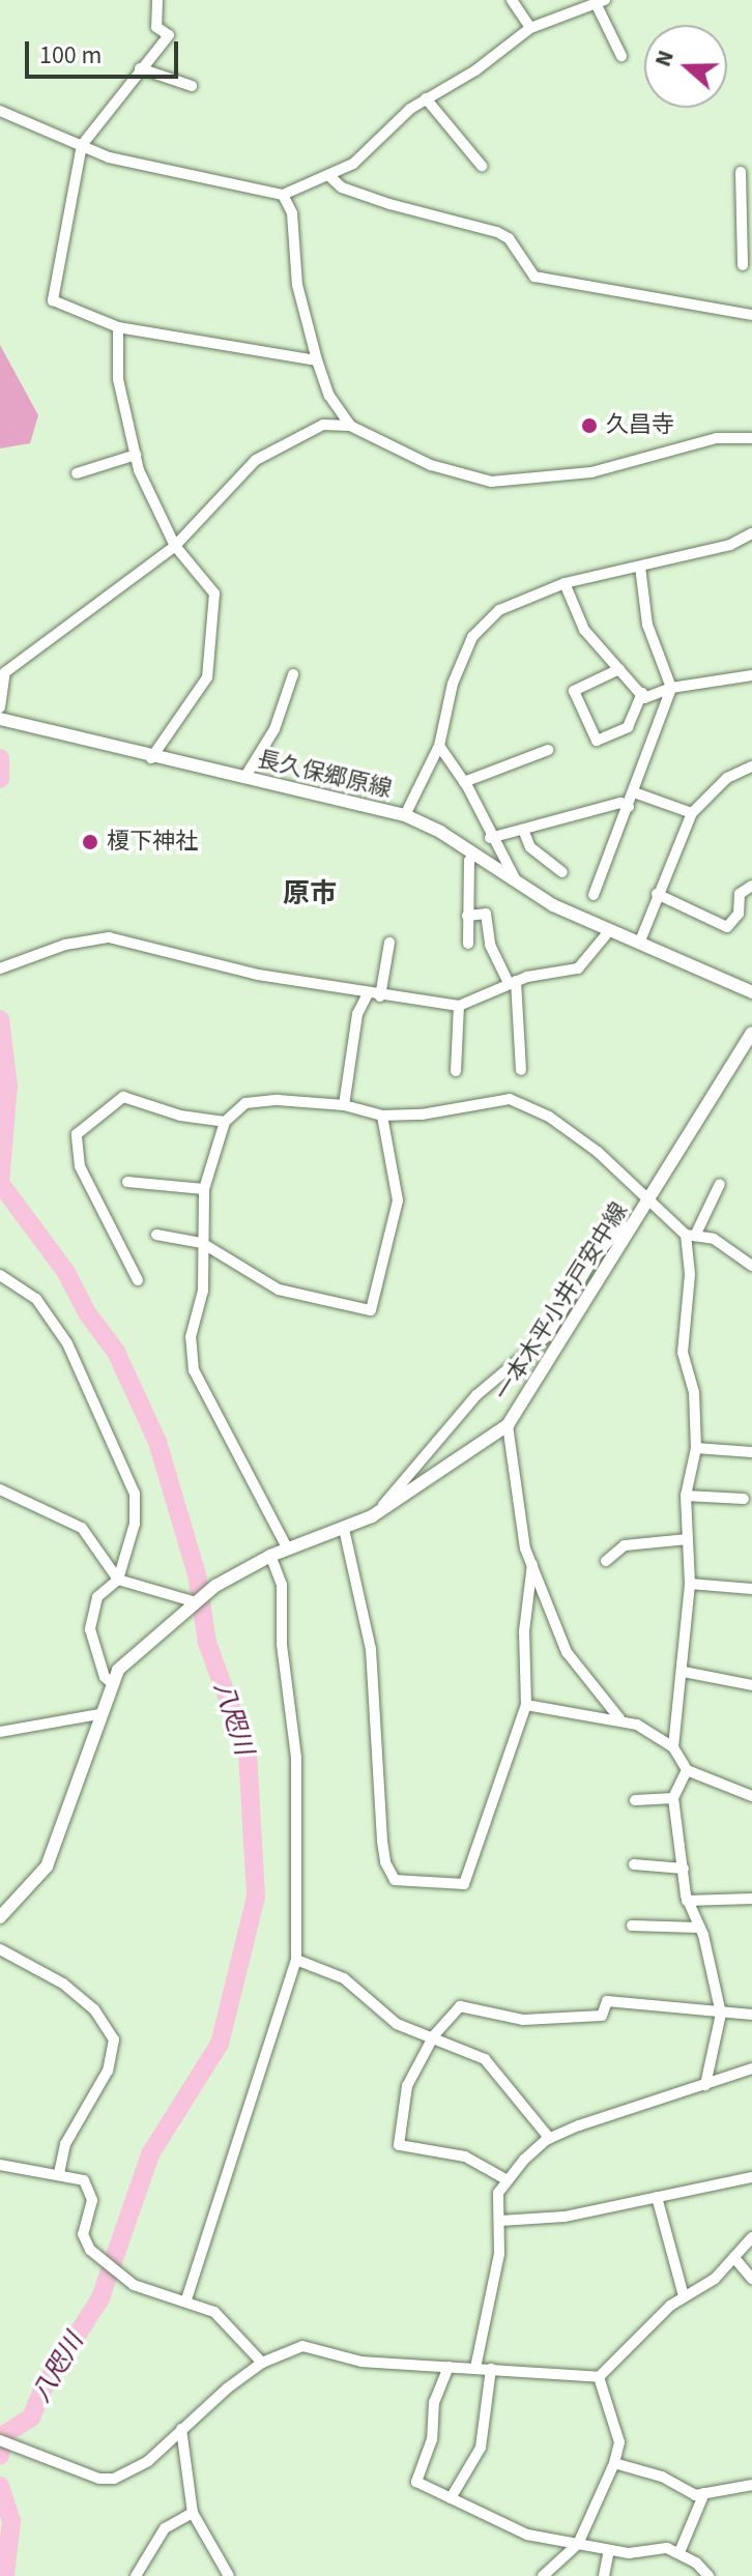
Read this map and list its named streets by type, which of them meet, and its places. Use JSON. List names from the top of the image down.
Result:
{
  "streets": {
    "main road": ["長久保郷原線", "一本木平小井戸安中線"]
  },
  "districts": ["原市"],
  "water": ["八咫川"],
  "places": ["久昌寺", "榎下神社"],
  "scale_bar": "100 m",
  "north": "left"
}
